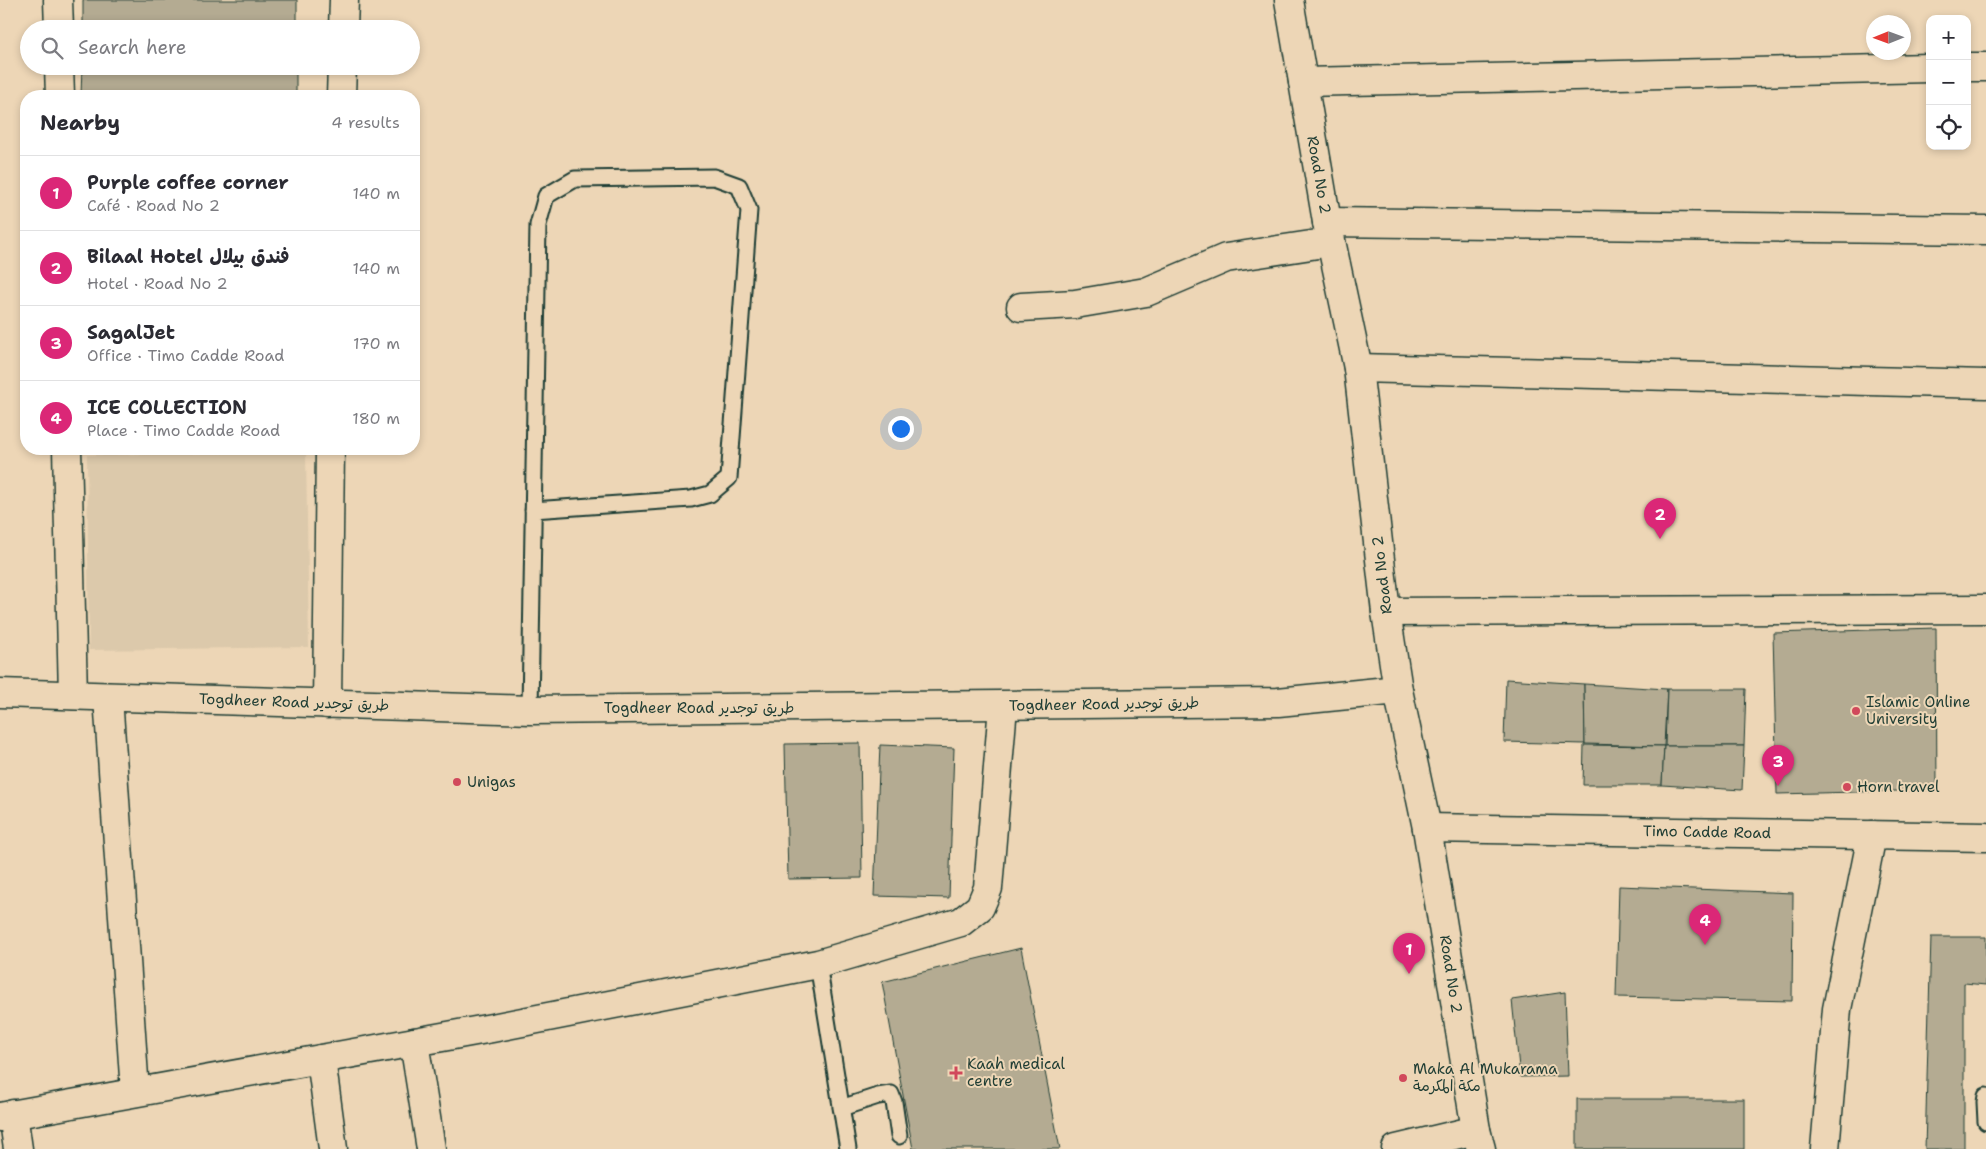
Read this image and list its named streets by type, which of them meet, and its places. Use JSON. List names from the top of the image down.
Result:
{
  "streets": {
    "street": ["Road No 2", "Togdheer Road طريق توجدير", "Timo Cadde Road"]
  },
  "crossings": [
    ["Road No 2", "Togdheer Road طريق توجدير"],
    ["Road No 2", "Timo Cadde Road"]
  ],
  "places": {
    "other": [
      "Islamic Online University",
      "Unigas",
      "Horn travel",
      "Maka Al Mukarama مكة المكرمة"
    ],
    "health": ["Kaah medical centre"]
  },
  "north": "left",
  "page": {
    "map_buttons": ["+", "−"],
    "search": "Search here",
    "heading": ["Nearby", "4 results"],
    "list": [
      {
        "mark": "1",
        "name": "Purple coffee corner",
        "note": "Café · Road No 2",
        "value": "140 m"
      },
      {
        "mark": "2",
        "name": "Bilaal Hotel فندق بيلال",
        "note": "Hotel · Road No 2",
        "value": "140 m"
      },
      {
        "mark": "3",
        "name": "SagalJet",
        "note": "Office · Timo Cadde Road",
        "value": "170 m"
      },
      {
        "mark": "4",
        "name": "ICE COLLECTION",
        "note": "Place · Timo Cadde Road",
        "value": "180 m"
      }
    ],
    "pins": [
      "2",
      "3",
      "4",
      "1"
    ]
  }
}
